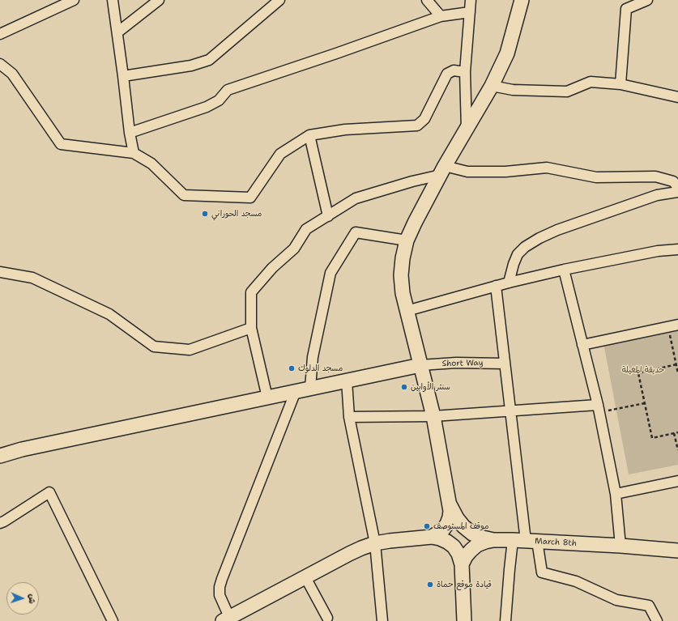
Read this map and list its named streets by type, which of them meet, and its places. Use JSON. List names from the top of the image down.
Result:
{
  "streets": {
    "main road": ["March 8th"],
    "street": ["Short Way"]
  },
  "parks": ["حديقة المغيلة"],
  "places": [
    "مسجد الحوراني",
    "مسجد الدلوك",
    "سنتر الأوابين",
    "موقف المستوصف",
    "قيادة موقع حماة"
  ],
  "north": "right"
}
